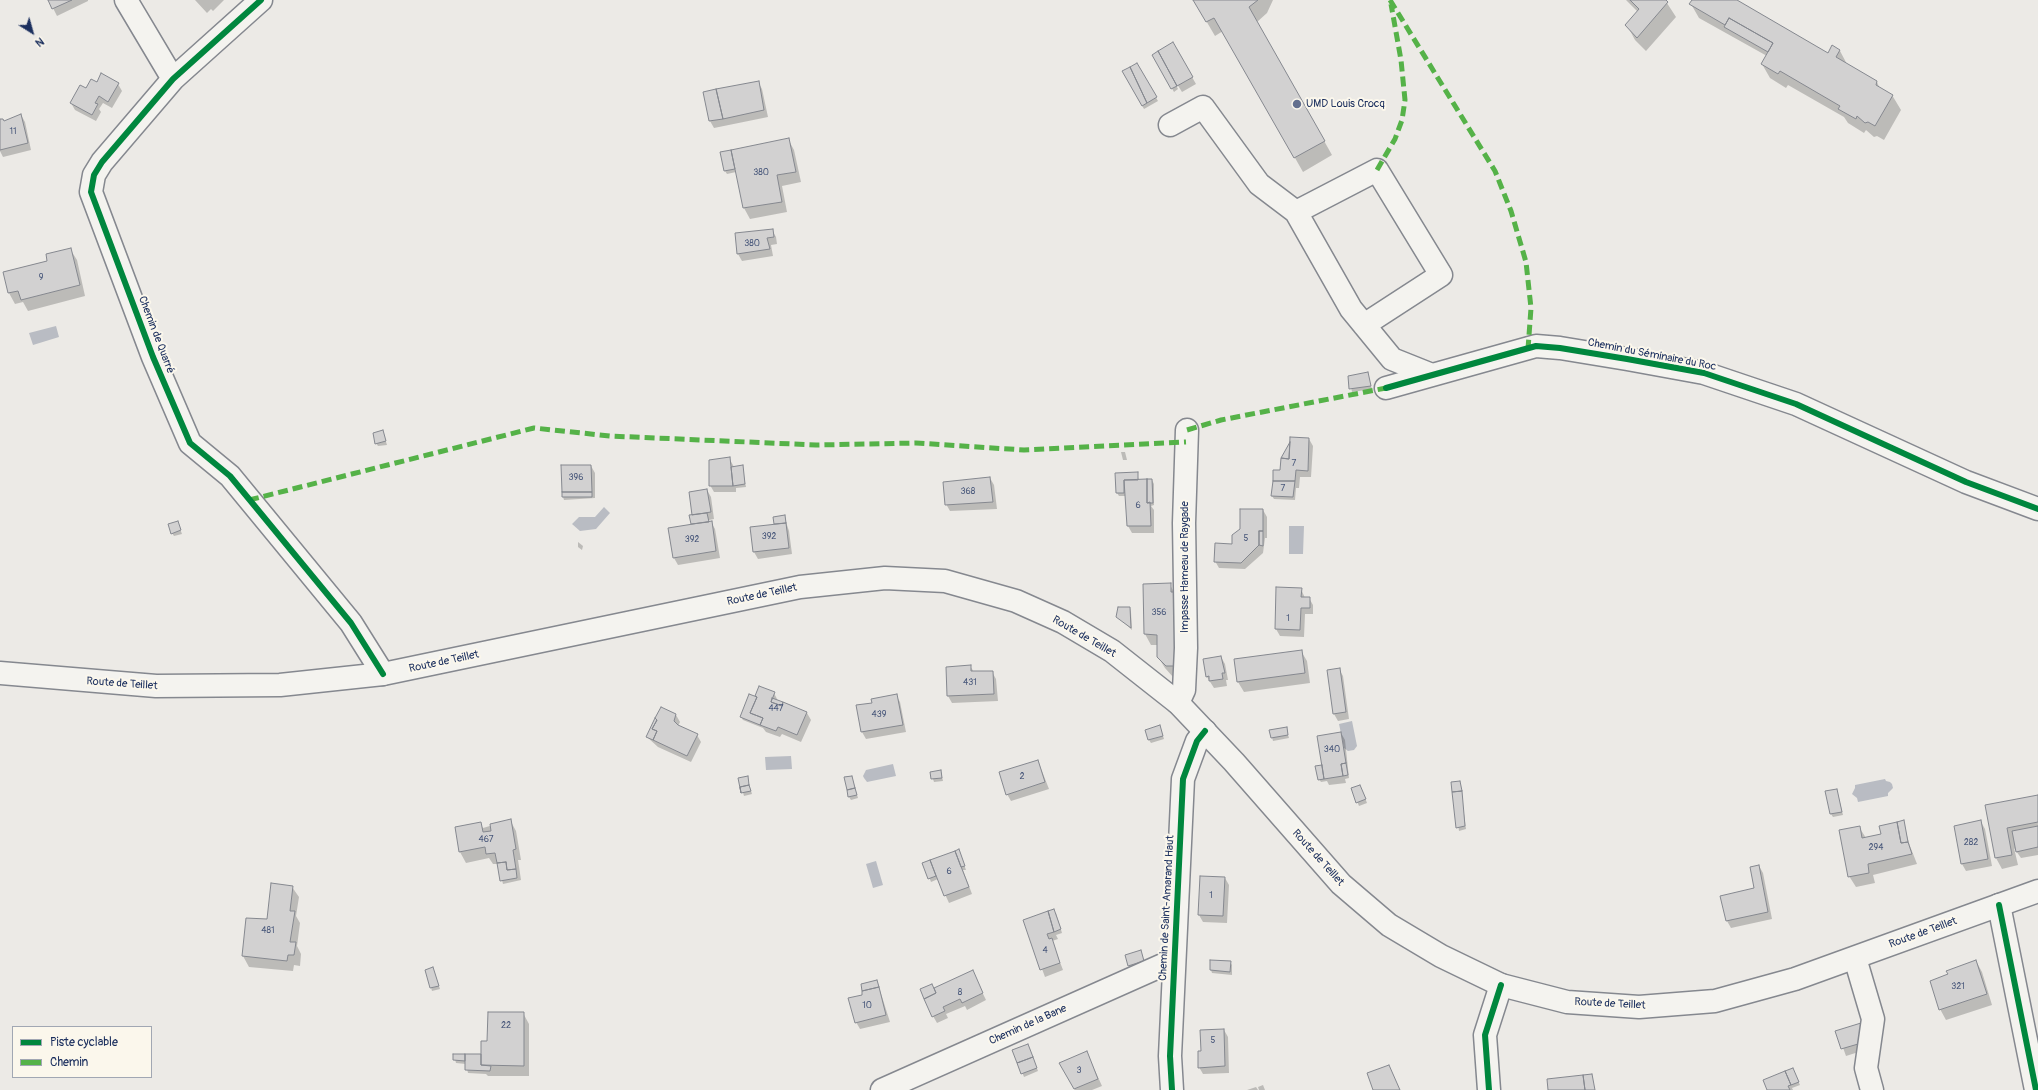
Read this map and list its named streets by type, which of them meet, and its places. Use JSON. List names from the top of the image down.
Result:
{
  "streets": {
    "street": [
      "Chemin de Quarré",
      "Chemin du Séminaire du Roc",
      "Impasse Hameau de Raygade",
      "Route de Teillet",
      "Chemin de Saint-Amarand Haut",
      "Chemin de la Bane"
    ]
  },
  "crossings": [
    ["Chemin de Quarré", "Route de Teillet"],
    ["Impasse Hameau de Raygade", "Route de Teillet"],
    ["Route de Teillet", "Chemin de Saint-Amarand Haut"],
    ["Chemin de Saint-Amarand Haut", "Chemin de la Bane"]
  ],
  "places": ["UMD Louis Crocq"],
  "house_numbers": [
    "11",
    "380",
    "380",
    "9",
    "7",
    "396",
    "7",
    "368",
    "6",
    "392",
    "5",
    "392",
    "356",
    "1",
    "431",
    "447",
    "439",
    "340",
    "2",
    "467",
    "282",
    "294",
    "6",
    "1",
    "481",
    "4",
    "321",
    "8",
    "10",
    "22",
    "5",
    "3"
  ],
  "legend": ["Piste cyclable", "Chemin"],
  "north": "bottom right"
}
